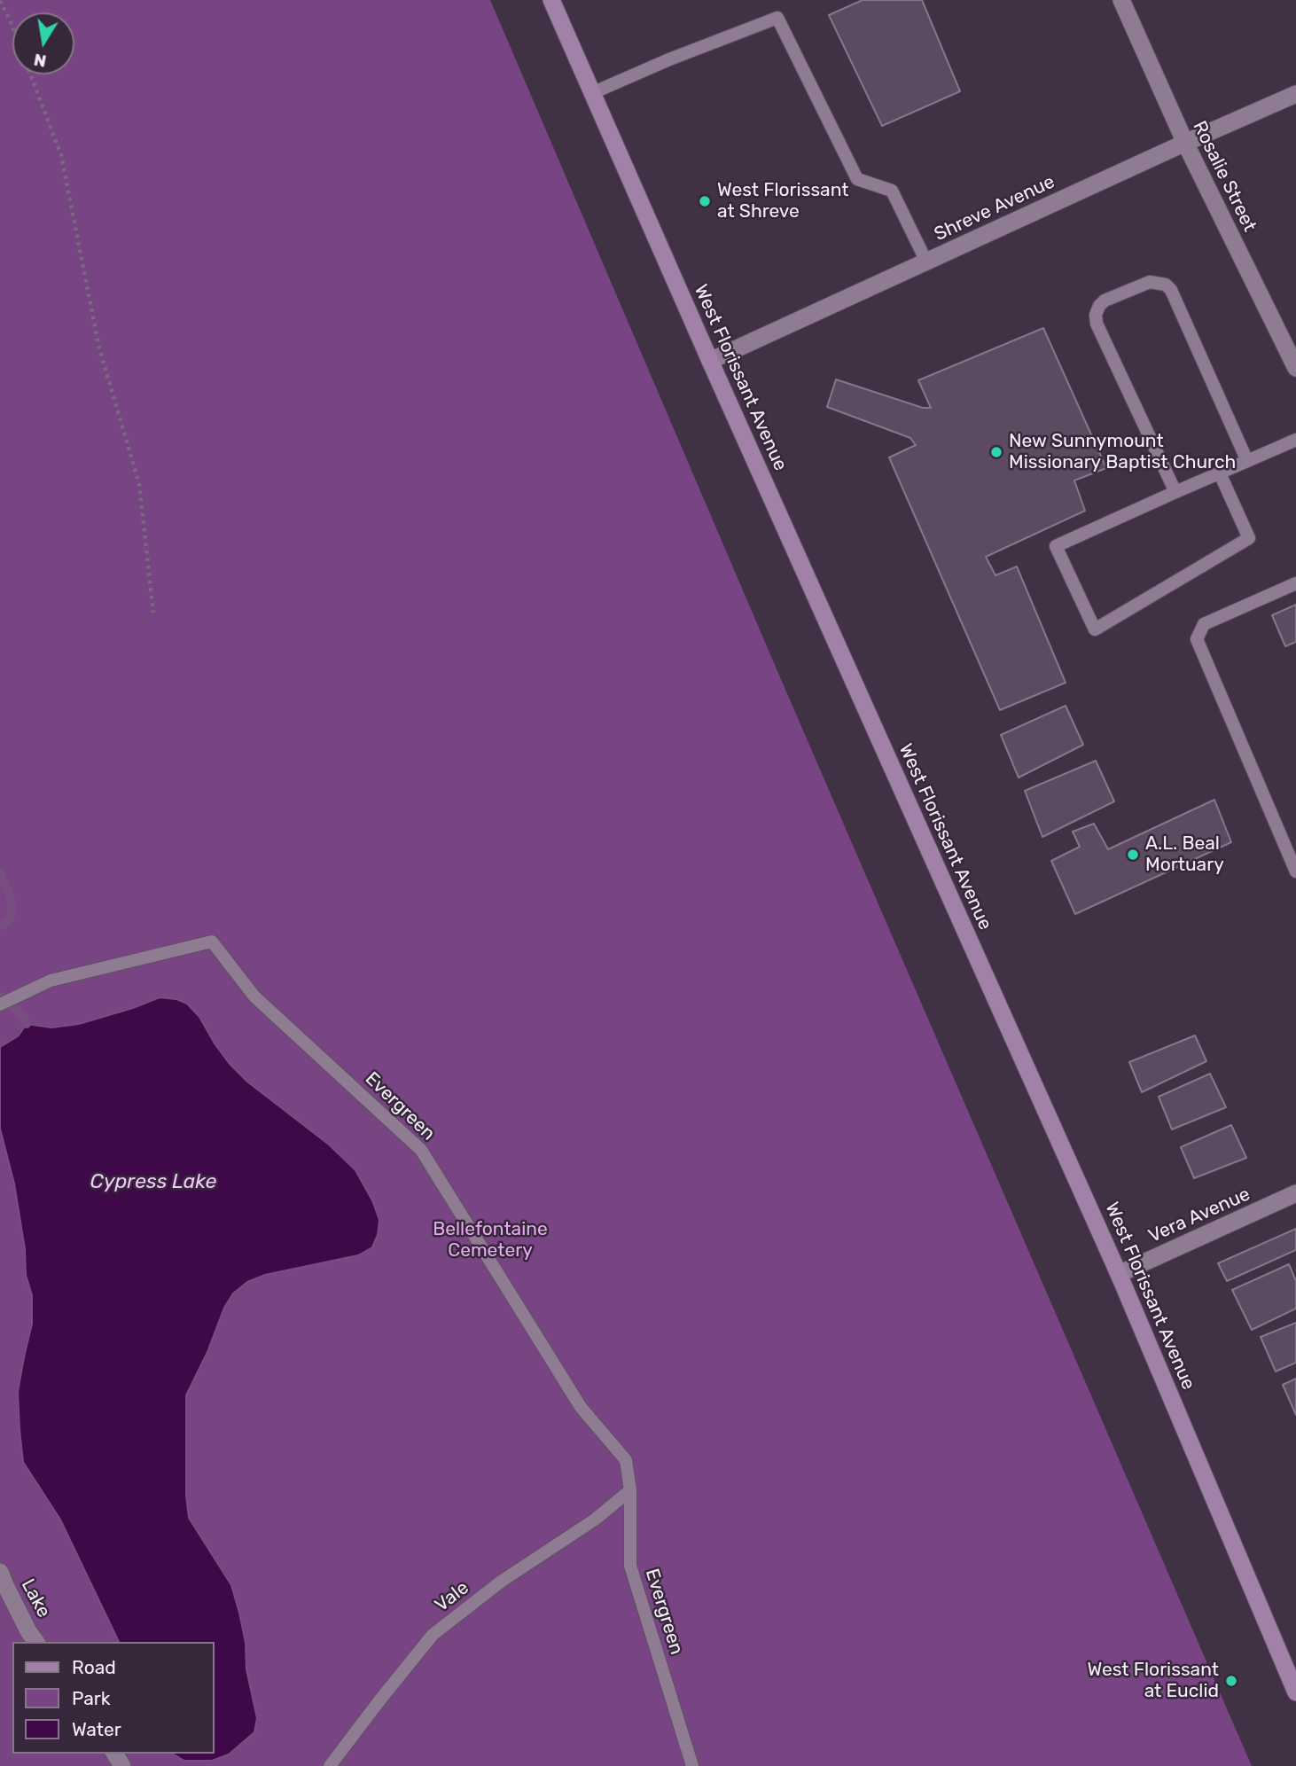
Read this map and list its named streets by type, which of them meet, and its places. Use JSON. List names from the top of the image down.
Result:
{
  "streets": {
    "main road": ["West Florissant Avenue"],
    "street": [
      "Rosalie Street",
      "Shreve Avenue",
      "Vera Avenue",
      "Lake"
    ],
    "lane": ["Evergreen", "Vale"]
  },
  "crossings": [
    ["Rosalie Street", "Shreve Avenue"],
    ["Shreve Avenue", "West Florissant Avenue"],
    ["West Florissant Avenue", "Vera Avenue"],
    ["Evergreen", "Vale"]
  ],
  "water": ["Cypress Lake"],
  "parks": ["Bellefontaine Cemetery"],
  "places": [
    "West Florissant at Shreve",
    "New Sunnymount Missionary Baptist Church",
    "A.L. Beal Mortuary",
    "West Florissant at Euclid"
  ],
  "legend": ["Road", "Park", "Water"],
  "north": "bottom"
}
